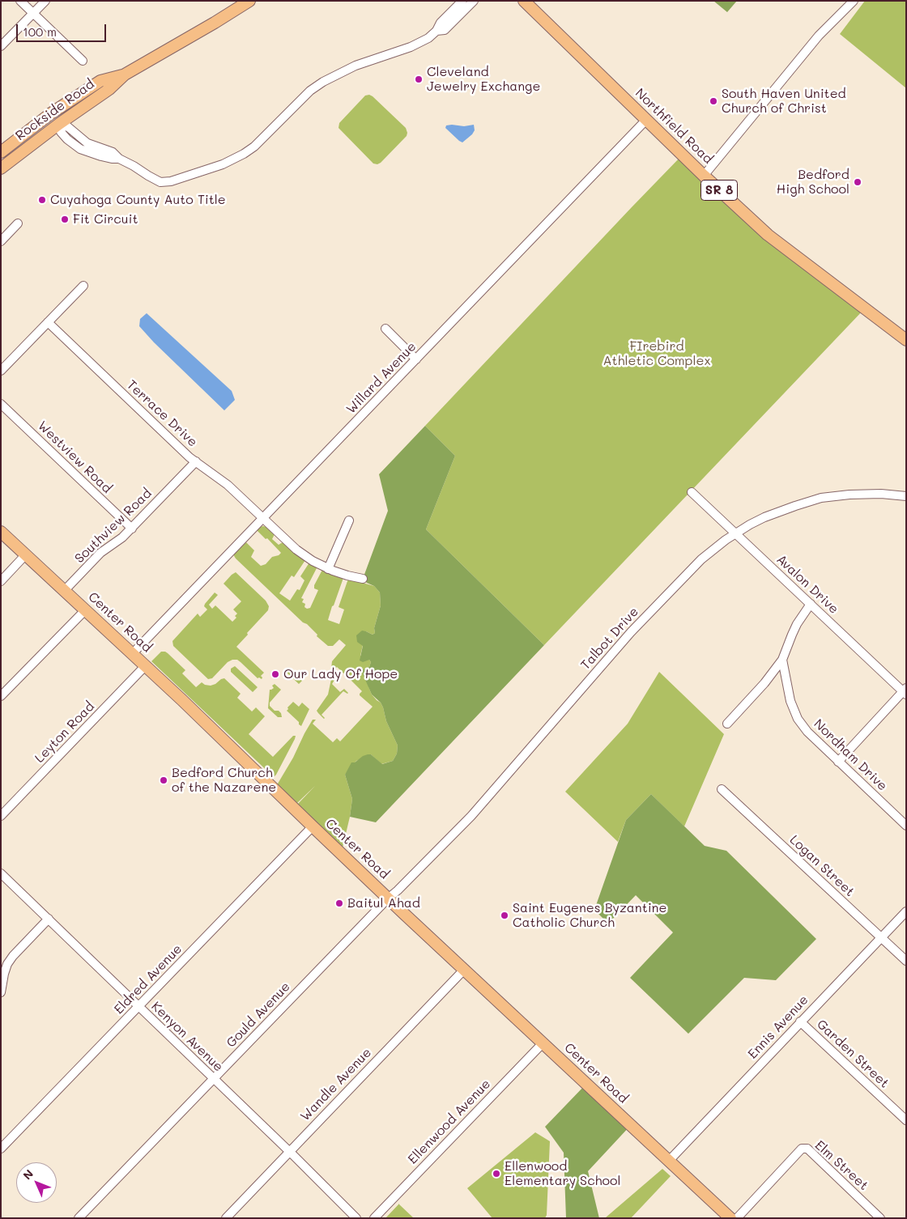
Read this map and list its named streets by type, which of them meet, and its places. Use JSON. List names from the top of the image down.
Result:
{
  "streets": {
    "main road": [
      "Rockside Road",
      "Northfield Road",
      "SR 8",
      "Center Road"
    ],
    "street": [
      "Willard Avenue",
      "Terrace Drive",
      "Westview Road",
      "Southview Road",
      "Avalon Drive",
      "Talbot Drive",
      "Leyton Road",
      "Nordham Drive",
      "Logan Street",
      "Eldred Avenue",
      "Gould Avenue",
      "Ennis Avenue",
      "Kenyon Avenue",
      "Garden Street",
      "Wandle Avenue",
      "Ellenwood Avenue",
      "Elm Street"
    ]
  },
  "crossings": [
    ["Northfield Road", "Willard Avenue"],
    ["Willard Avenue", "Terrace Drive"],
    ["Willard Avenue", "Center Road"],
    ["Terrace Drive", "Southview Road"],
    ["Westview Road", "Southview Road"],
    ["Southview Road", "Center Road"],
    ["Avalon Drive", "Talbot Drive"],
    ["Center Road", "Talbot Drive"],
    ["Center Road", "Leyton Road"],
    ["Center Road", "Eldred Avenue"],
    ["Center Road", "Gould Avenue"],
    ["Center Road", "Ennis Avenue"],
    ["Center Road", "Wandle Avenue"],
    ["Center Road", "Ellenwood Avenue"],
    ["Talbot Drive", "Gould Avenue"],
    ["Logan Street", "Ennis Avenue"],
    ["Eldred Avenue", "Kenyon Avenue"],
    ["Gould Avenue", "Kenyon Avenue"],
    ["Ennis Avenue", "Garden Street"],
    ["Kenyon Avenue", "Wandle Avenue"]
  ],
  "parks": ["FIrebird Athletic Complex"],
  "places": [
    "Cleveland Jewelry Exchange",
    "South Haven United Church of Christ",
    "Bedford High School",
    "Cuyahoga County Auto Title",
    "Fit Circuit",
    "Our Lady Of Hope",
    "Bedford Church of the Nazarene",
    "Baitul Ahad",
    "Saint Eugenes Byzantine Catholic Church",
    "Ellenwood Elementary School"
  ],
  "scale_bar": "100 m",
  "north": "top left"
}
